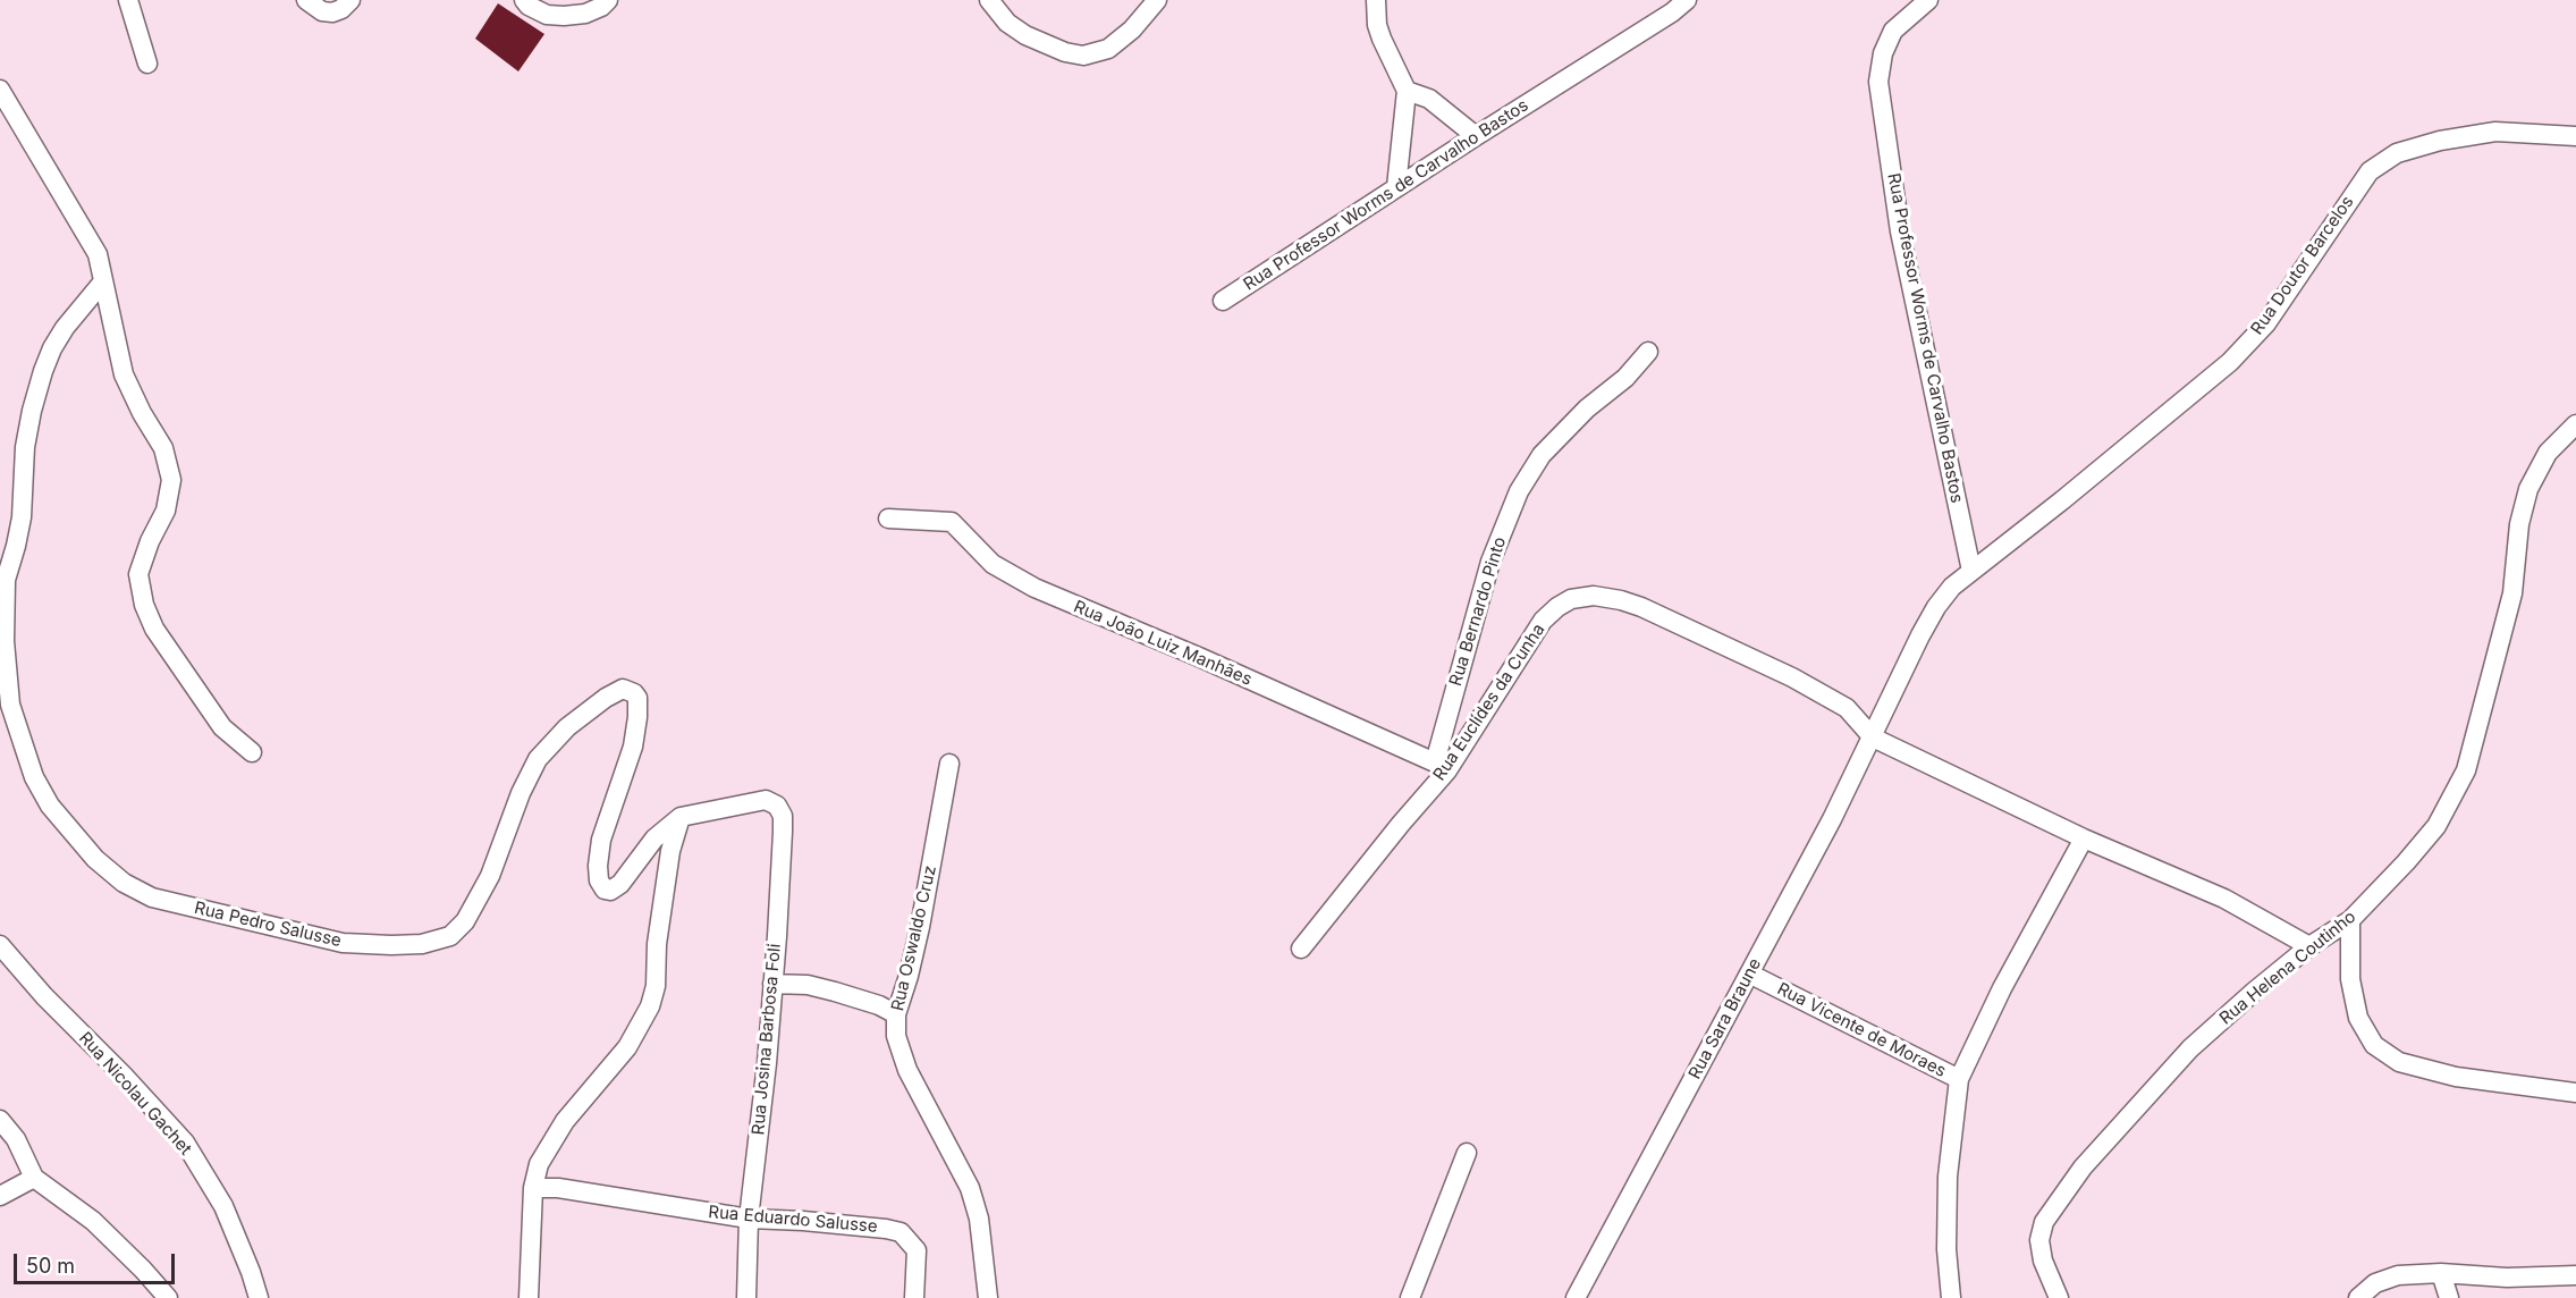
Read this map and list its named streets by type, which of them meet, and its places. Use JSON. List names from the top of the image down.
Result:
{
  "streets": {
    "street": [
      "Rua Professor Worms de Carvalho Bastos",
      "Rua Doutor Barcelos",
      "Rua Bernardo Pinto",
      "Rua João Luiz Manhães",
      "Rua Euclides da Cunha",
      "Rua Pedro Salusse",
      "Rua Oswaldo Cruz",
      "Rua Helena Coutinho",
      "Rua Sara Braune",
      "Rua Vicente de Moraes",
      "Rua Josina Barbosa Foli",
      "Rua Nicolau Gachet",
      "Rua Eduardo Salusse"
    ]
  },
  "crossings": [
    ["Rua Professor Worms de Carvalho Bastos", "Rua Doutor Barcelos"],
    ["Rua Professor Worms de Carvalho Bastos", "Rua Sara Braune"],
    ["Rua Doutor Barcelos", "Rua Sara Braune"],
    ["Rua Bernardo Pinto", "Rua João Luiz Manhães"],
    ["Rua Bernardo Pinto", "Rua Euclides da Cunha"],
    ["Rua João Luiz Manhães", "Rua Euclides da Cunha"],
    ["Rua Euclides da Cunha", "Rua Sara Braune"],
    ["Rua Pedro Salusse", "Rua Josina Barbosa Foli"],
    ["Rua Sara Braune", "Rua Vicente de Moraes"],
    ["Rua Josina Barbosa Foli", "Rua Eduardo Salusse"]
  ],
  "scale_bar": "50 m"
}
